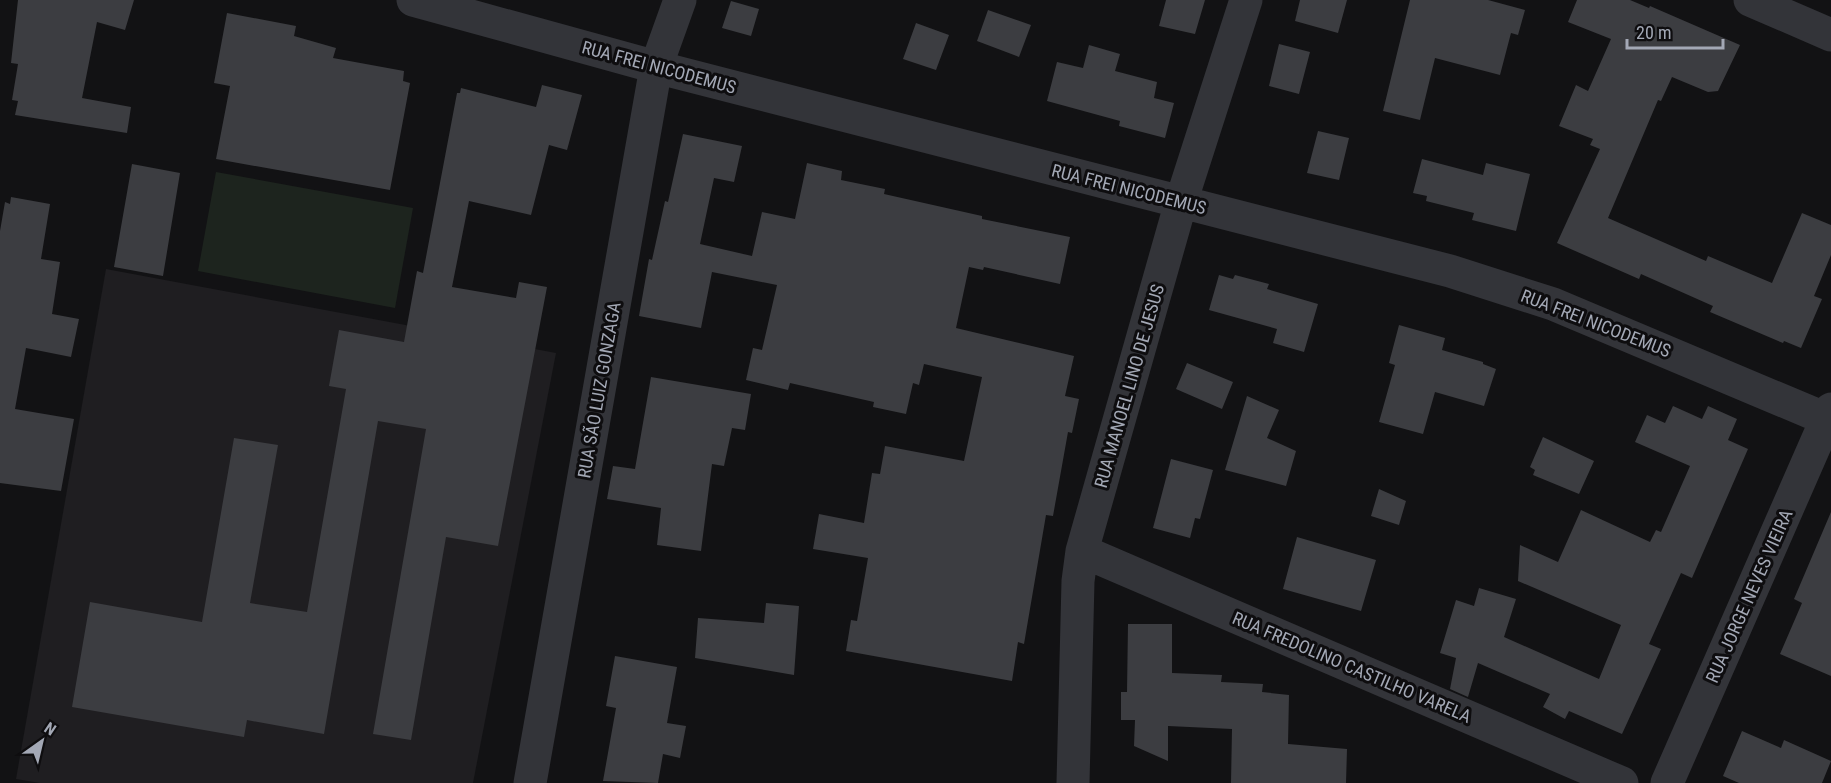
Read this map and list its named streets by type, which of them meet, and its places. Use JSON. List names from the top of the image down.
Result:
{
  "streets": {
    "street": [
      "RUA FREI NICODEMUS",
      "RUA MANOEL LINO DE JESUS",
      "RUA SÃO LUIZ GONZAGA",
      "RUA JORGE NEVES VIEIRA",
      "RUA FREDOLINO CASTILHO VARELA"
    ]
  },
  "crossings": [
    ["RUA FREI NICODEMUS", "RUA MANOEL LINO DE JESUS"],
    ["RUA FREI NICODEMUS", "RUA SÃO LUIZ GONZAGA"],
    ["RUA FREI NICODEMUS", "RUA JORGE NEVES VIEIRA"],
    ["RUA MANOEL LINO DE JESUS", "RUA FREDOLINO CASTILHO VARELA"]
  ],
  "scale_bar": "20 m",
  "north": "top right"
}
